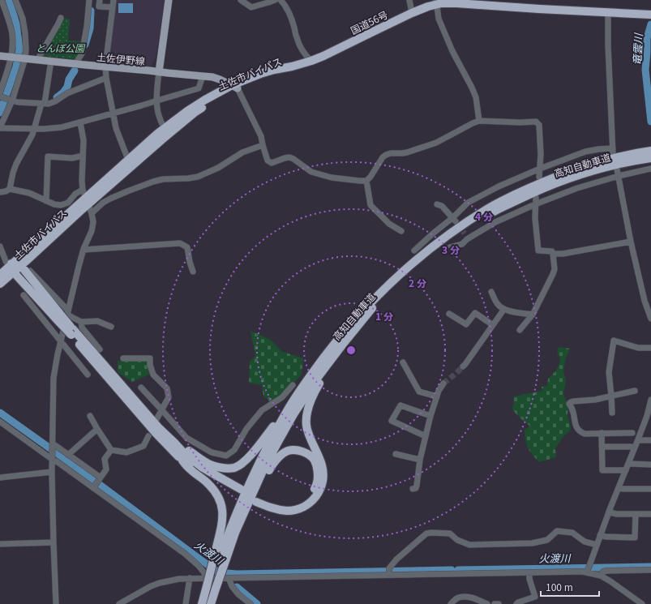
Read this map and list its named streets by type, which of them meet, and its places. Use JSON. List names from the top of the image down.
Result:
{
  "streets": {
    "highway": ["国道56号", "土佐市バイパス", "高知自動車道"],
    "main road": ["土佐伊野線"]
  },
  "crossings": [
    ["国道56号", "土佐市バイパス"],
    ["土佐伊野線", "土佐市バイパス"]
  ],
  "water": ["竜雲川", "火渡川"],
  "parks": ["とんぼ公園"],
  "scale_bar": "100 m",
  "rings": [
    "4 分",
    "3 分",
    "2 分",
    "1 分"
  ]
}
